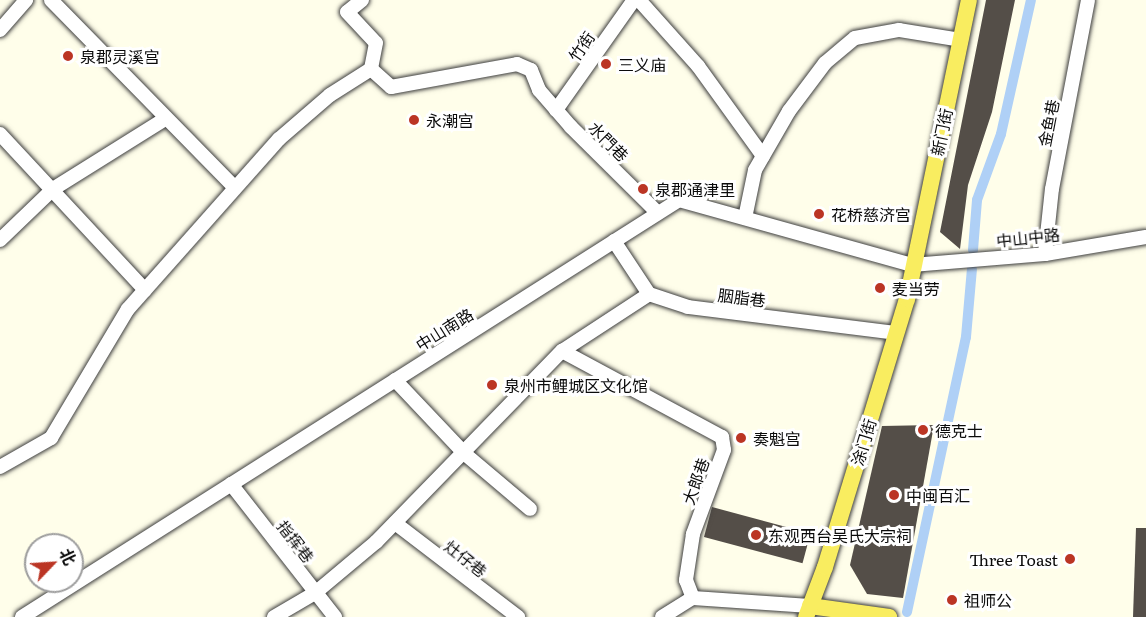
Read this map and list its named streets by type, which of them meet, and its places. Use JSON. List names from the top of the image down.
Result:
{
  "streets": {
    "main road": ["新门街", "涂门街"],
    "street": [
      "竹街",
      "金鱼巷",
      "水門巷",
      "中山中路",
      "胭脂巷",
      "中山南路",
      "大郎巷",
      "指挥巷",
      "灶仔巷"
    ]
  },
  "crossings": [
    ["竹街", "水門巷"],
    ["金鱼巷", "中山中路"],
    ["新门街", "中山中路"],
    ["新门街", "中山南路"],
    ["新门街", "涂门街"],
    ["水門巷", "中山南路"],
    ["中山中路", "中山南路"],
    ["中山中路", "涂门街"],
    ["胭脂巷", "涂门街"],
    ["中山南路", "涂门街"],
    ["中山南路", "指挥巷"]
  ],
  "places": [
    "泉郡灵溪宫",
    "三义庙",
    "永潮宫",
    "泉郡通津里",
    "花桥慈济宫",
    "麦当劳",
    "泉州市鲤城区文化馆",
    "德克士",
    "奏魁宫",
    "中闽百汇",
    "东观西台吴氏大宗祠",
    "Three Toast",
    "祖师公"
  ],
  "north": "top right"
}
